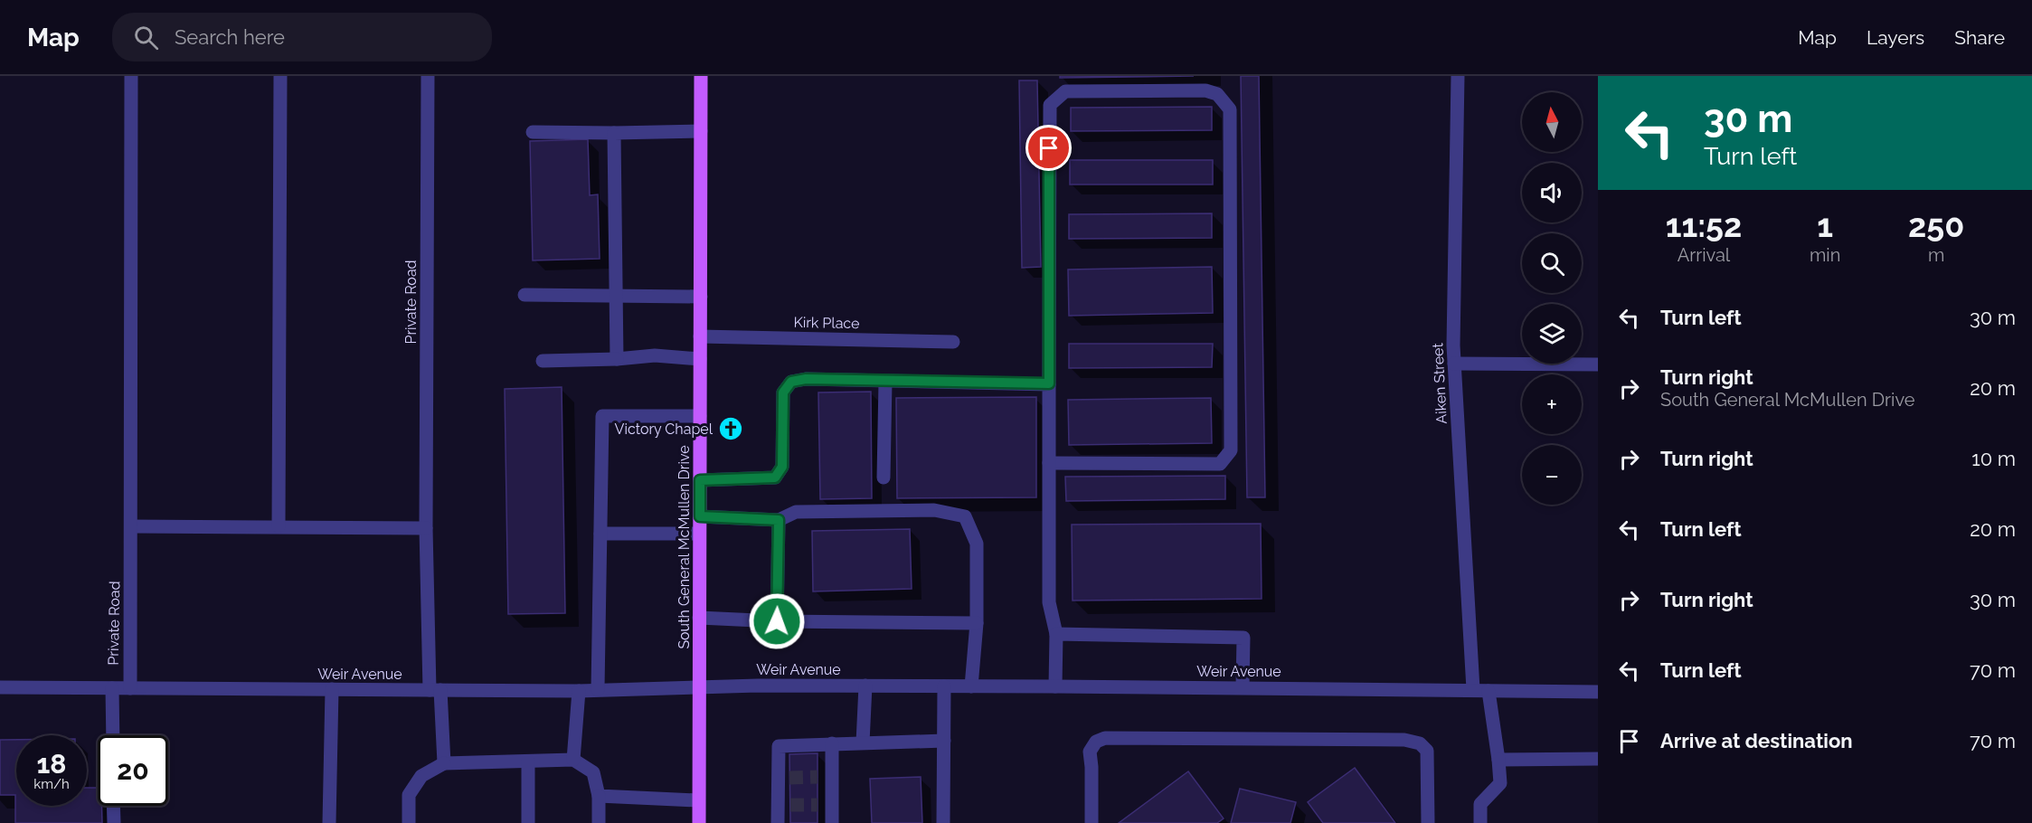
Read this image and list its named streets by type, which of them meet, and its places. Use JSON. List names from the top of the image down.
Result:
{
  "streets": {
    "main road": ["South General McMullen Drive"],
    "street": [
      "Private Road",
      "Kirk Place",
      "Aiken Street",
      "Weir Avenue"
    ]
  },
  "crossings": [
    ["Private Road", "Weir Avenue"],
    ["Kirk Place", "South General McMullen Drive"],
    ["Aiken Street", "Weir Avenue"],
    ["South General McMullen Drive", "Weir Avenue"]
  ],
  "places": {
    "church": ["Victory Chapel"]
  },
  "north": "top",
  "page": {
    "header": "Map",
    "search": "Search here",
    "nav": ["Map", "Layers", "Share"],
    "turn": ["30 m", "Turn left"],
    "map_buttons": ["+", "−"],
    "eta": [
      "11:52",
      "Arrival",
      "1",
      "min",
      "250",
      "m"
    ],
    "list": [
      {
        "name": "Turn left",
        "value": "30 m"
      },
      {
        "name": "Turn right",
        "note": "South General McMullen Drive",
        "value": "20 m"
      },
      {
        "name": "Turn right",
        "value": "10 m"
      },
      {
        "name": "Turn left",
        "value": "20 m"
      },
      {
        "name": "Turn right",
        "value": "30 m"
      },
      {
        "name": "Turn left",
        "value": "70 m"
      },
      {
        "name": "Arrive at destination",
        "value": "70 m"
      }
    ],
    "speed": "18 km/h",
    "limit": "20"
  }
}
